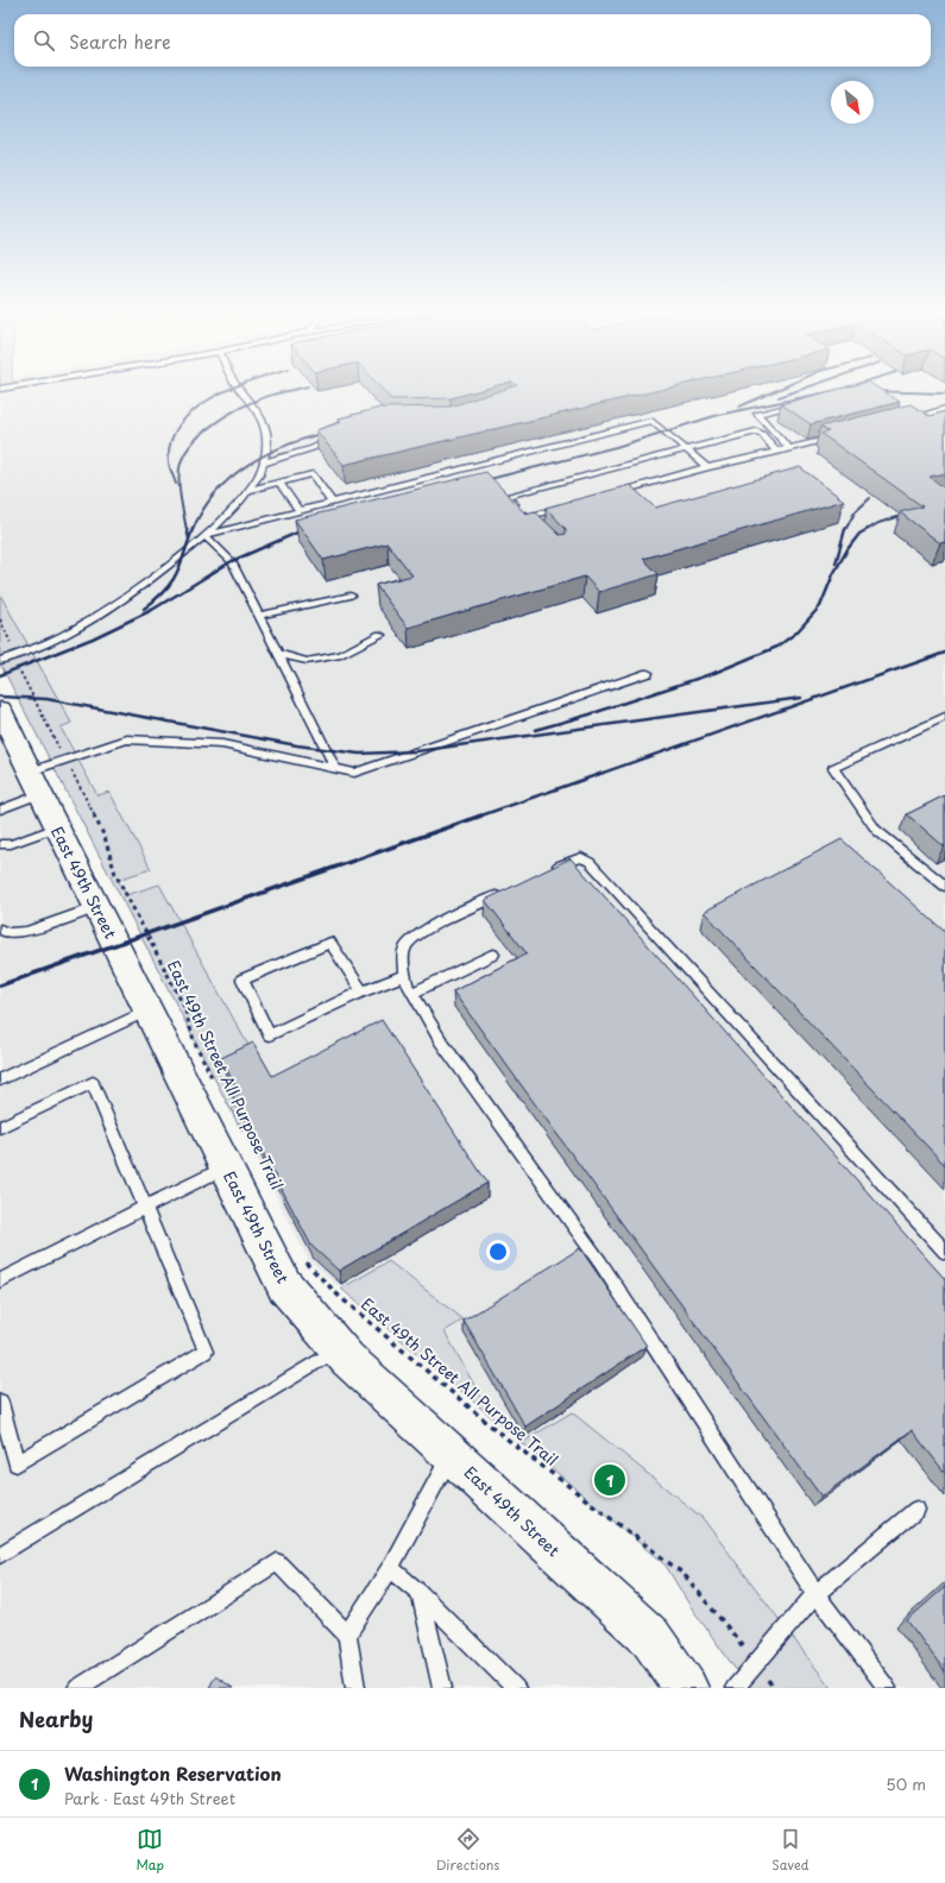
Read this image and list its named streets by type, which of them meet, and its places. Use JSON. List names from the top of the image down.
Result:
{
  "streets": {
    "street": ["East 49th Street"],
    "path": ["East 49th Street All Purpose Trail"]
  },
  "north": "bottom right",
  "page": {
    "search": "Search here",
    "pins": "1",
    "heading": "Nearby",
    "list": [
      {
        "mark": "1",
        "name": "Washington Reservation",
        "note": "Park · East 49th Street",
        "value": "50 m"
      }
    ],
    "nav": ["Map", "Directions", "Saved"]
  }
}
